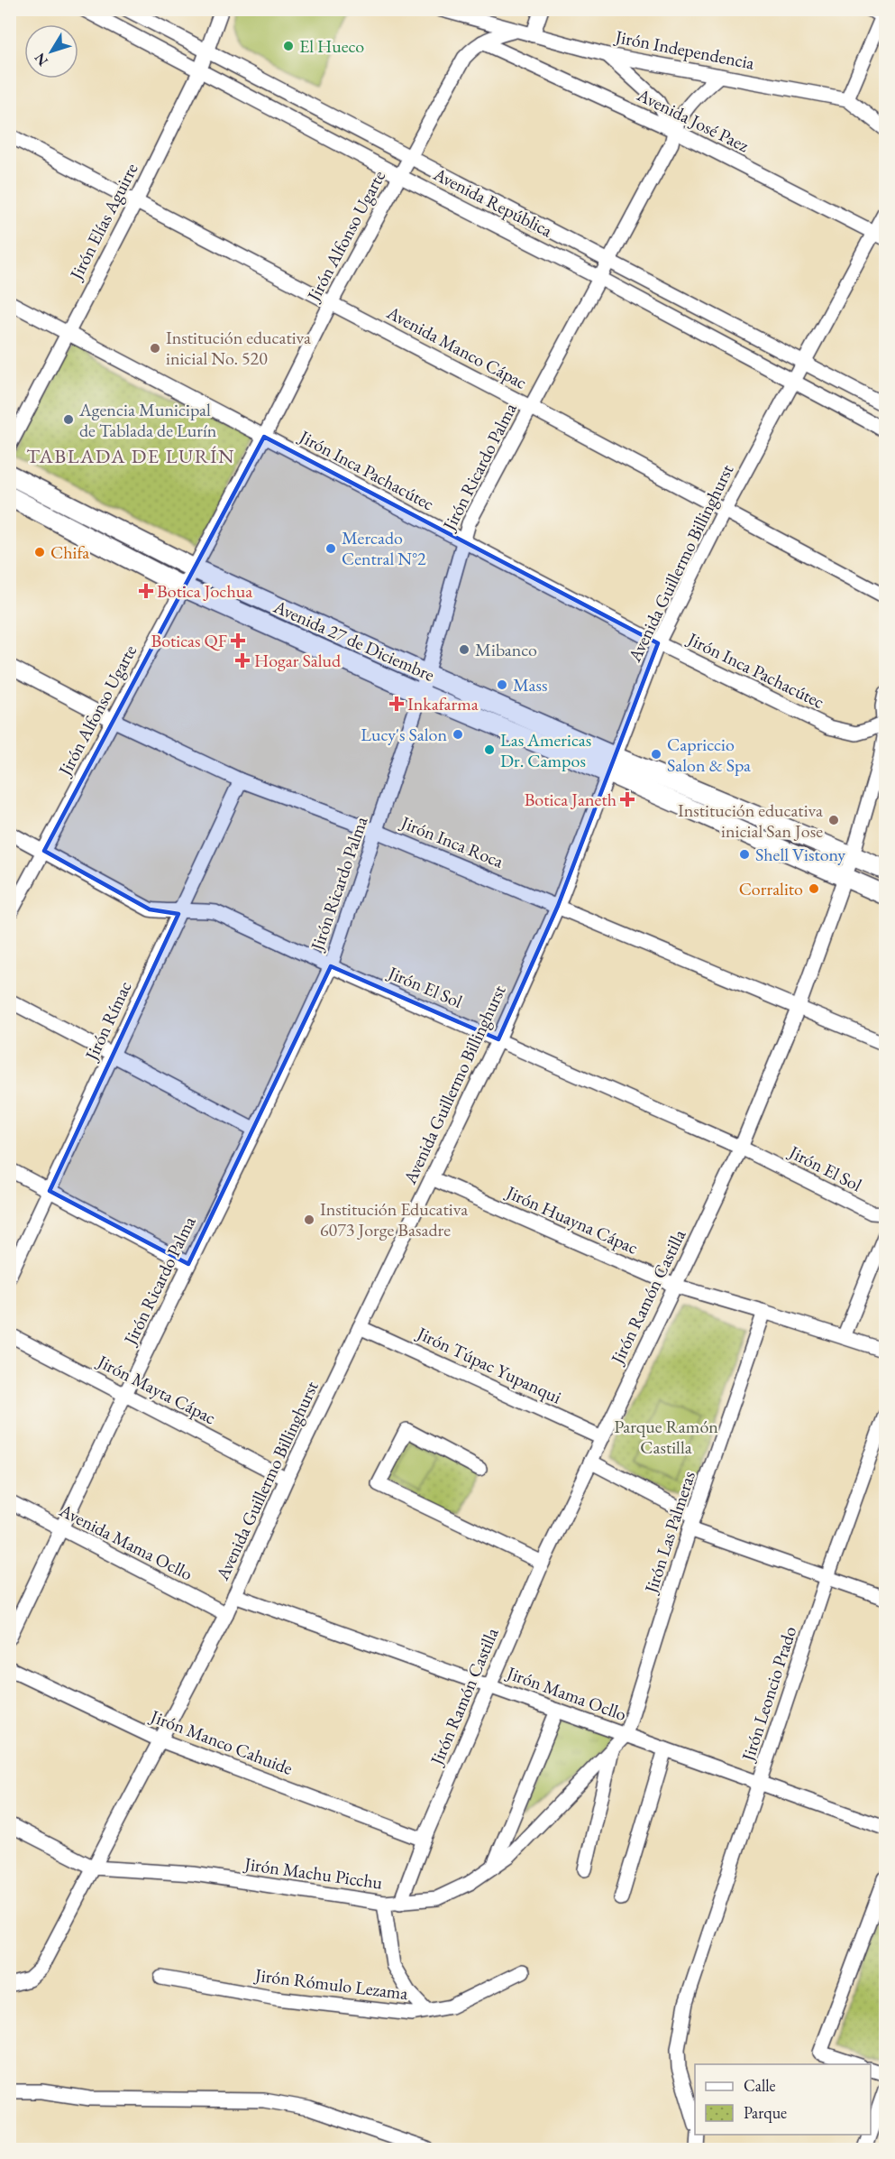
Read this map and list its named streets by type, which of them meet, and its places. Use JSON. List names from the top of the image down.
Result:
{
  "streets": {
    "street": [
      "Jirón Independencia",
      "Avenida José Paez",
      "Avenida República",
      "Jirón Elías Aguirre",
      "Jirón Alfonso Ugarte",
      "Avenida Manco Cápac",
      "Jirón Ricardo Palma",
      "Jirón Inca Pachacútec",
      "Avenida Guillermo Billinghurst",
      "Avenida 27 de Diciembre",
      "Jirón Inca Roca",
      "Jirón El Sol",
      "Jirón Rímac",
      "Jirón Huayna Cápac",
      "Jirón Ramón Castilla",
      "Jirón Túpac Yupanqui",
      "Jirón Mayta Cápac",
      "Jirón Las Palmeras",
      "Avenida Mama Ocllo",
      "Jirón Mama Ocllo",
      "Jirón Leoncio Prado",
      "Jirón Manco Cahuide",
      "Jirón Machu Picchu",
      "Jirón Rómulo Lezama"
    ]
  },
  "crossings": [
    ["Jirón Independencia", "Jirón Alfonso Ugarte"],
    ["Jirón Independencia", "Jirón Ricardo Palma"],
    ["Avenida José Paez", "Jirón Alfonso Ugarte"],
    ["Avenida José Paez", "Jirón Ricardo Palma"],
    ["Avenida José Paez", "Avenida Guillermo Billinghurst"],
    ["Avenida República", "Jirón Elías Aguirre"],
    ["Avenida República", "Jirón Alfonso Ugarte"],
    ["Avenida República", "Jirón Ricardo Palma"],
    ["Avenida República", "Avenida Guillermo Billinghurst"],
    ["Jirón Elías Aguirre", "Avenida Manco Cápac"],
    ["Jirón Elías Aguirre", "Jirón Inca Pachacútec"],
    ["Jirón Alfonso Ugarte", "Avenida Manco Cápac"],
    ["Jirón Alfonso Ugarte", "Jirón Inca Pachacútec"],
    ["Jirón Alfonso Ugarte", "Avenida 27 de Diciembre"],
    ["Jirón Alfonso Ugarte", "Jirón Inca Roca"],
    ["Jirón Alfonso Ugarte", "Jirón El Sol"],
    ["Avenida Manco Cápac", "Jirón Ricardo Palma"],
    ["Avenida Manco Cápac", "Avenida Guillermo Billinghurst"],
    ["Jirón Ricardo Palma", "Jirón Inca Pachacútec"],
    ["Jirón Ricardo Palma", "Avenida 27 de Diciembre"],
    ["Jirón Ricardo Palma", "Jirón Inca Roca"],
    ["Jirón Ricardo Palma", "Jirón El Sol"],
    ["Jirón Ricardo Palma", "Jirón Mayta Cápac"],
    ["Jirón Ricardo Palma", "Avenida Mama Ocllo"],
    ["Jirón Inca Pachacútec", "Avenida Guillermo Billinghurst"],
    ["Jirón Inca Pachacútec", "Jirón Ramón Castilla"],
    ["Avenida Guillermo Billinghurst", "Avenida 27 de Diciembre"],
    ["Avenida Guillermo Billinghurst", "Jirón Inca Roca"],
    ["Avenida Guillermo Billinghurst", "Jirón El Sol"],
    ["Avenida Guillermo Billinghurst", "Jirón Huayna Cápac"],
    ["Avenida Guillermo Billinghurst", "Jirón Túpac Yupanqui"],
    ["Avenida Guillermo Billinghurst", "Jirón Mayta Cápac"],
    ["Avenida Guillermo Billinghurst", "Avenida Mama Ocllo"],
    ["Avenida Guillermo Billinghurst", "Jirón Mama Ocllo"],
    ["Avenida Guillermo Billinghurst", "Jirón Manco Cahuide"],
    ["Avenida Guillermo Billinghurst", "Jirón Machu Picchu"],
    ["Avenida 27 de Diciembre", "Jirón Ramón Castilla"],
    ["Jirón Inca Roca", "Jirón Rímac"],
    ["Jirón Inca Roca", "Jirón Ramón Castilla"],
    ["Jirón El Sol", "Jirón Rímac"],
    ["Jirón El Sol", "Jirón Ramón Castilla"],
    ["Jirón Huayna Cápac", "Jirón Ramón Castilla"],
    ["Jirón Huayna Cápac", "Jirón Las Palmeras"],
    ["Jirón Ramón Castilla", "Jirón Túpac Yupanqui"],
    ["Jirón Ramón Castilla", "Jirón Mama Ocllo"],
    ["Jirón Ramón Castilla", "Jirón Manco Cahuide"],
    ["Jirón Ramón Castilla", "Jirón Machu Picchu"],
    ["Jirón Las Palmeras", "Jirón Mama Ocllo"],
    ["Jirón Las Palmeras", "Jirón Machu Picchu"],
    ["Jirón Mama Ocllo", "Jirón Leoncio Prado"],
    ["Jirón Mama Ocllo", "Jirón Machu Picchu"]
  ],
  "districts": ["TABLADA DE LURÍN"],
  "parks": ["Parque Ramón Castilla"],
  "places": {
    "other": [
      "El Hueco",
      "Institución educativa inicial No. 520",
      "Agencia Municipal de Tablada de Lurín",
      "Mercado Central N°2",
      "Chifa",
      "Mibanco",
      "Mass",
      "Lucy's Salon",
      "Las Americas Dr. Campos",
      "Capriccio Salon & Spa",
      "Institución educativa inicial San Jose",
      "Shell Vistony",
      "Corralito",
      "Institución Educativa 6073 Jorge Basadre"
    ],
    "health": [
      "Botica Jochua",
      "Boticas QF",
      "Hogar Salud",
      "Inkafarma",
      "Botica Janeth"
    ]
  },
  "legend": ["Calle", "Parque"],
  "north": "bottom left"
}
